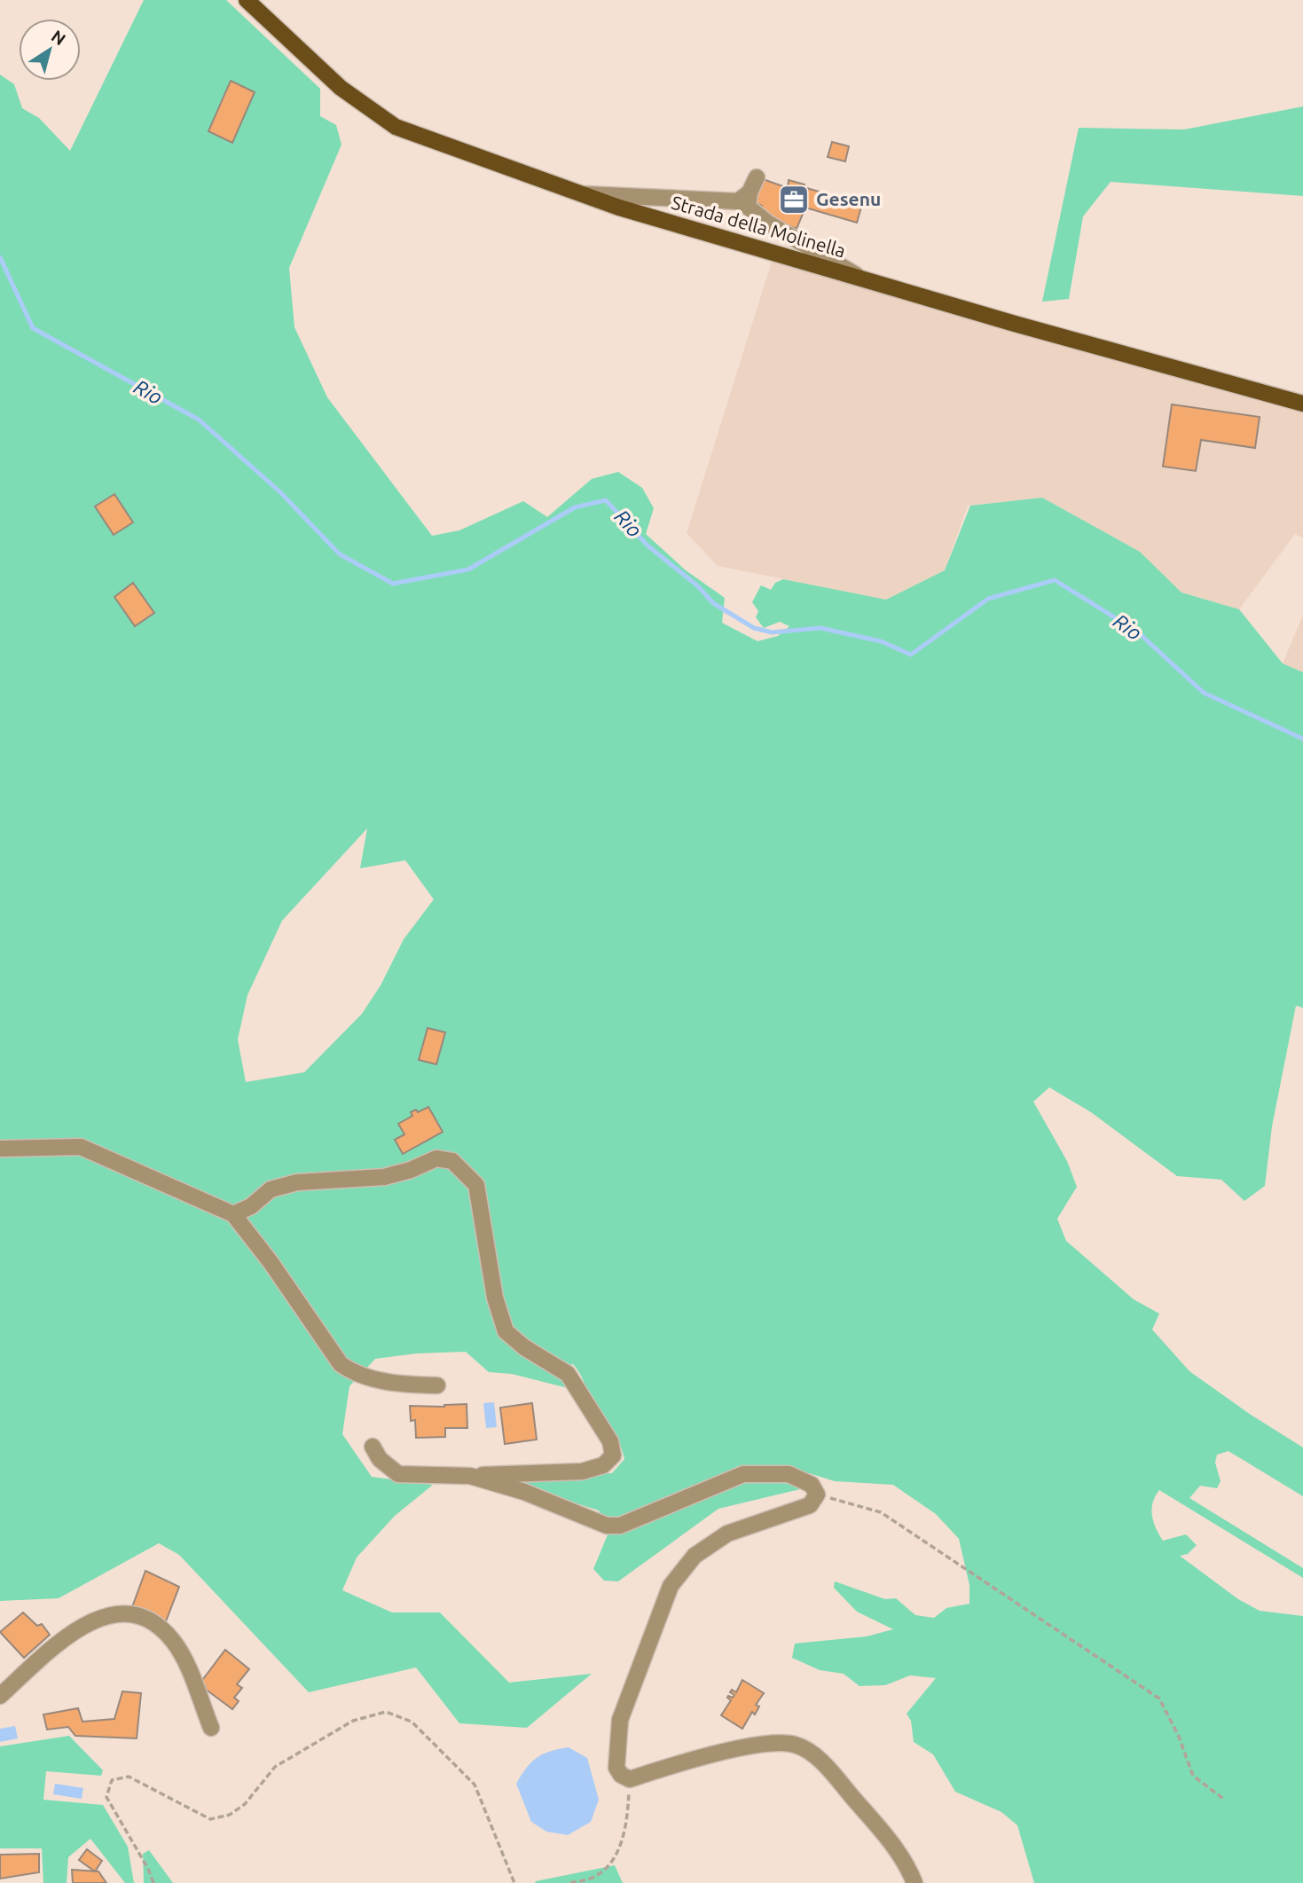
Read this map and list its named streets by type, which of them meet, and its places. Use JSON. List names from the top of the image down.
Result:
{
  "streets": {
    "main road": ["Strada della Molinella"]
  },
  "water": ["Rio"],
  "places": {
    "office": ["Gesenu"]
  },
  "north": "top right"
}
